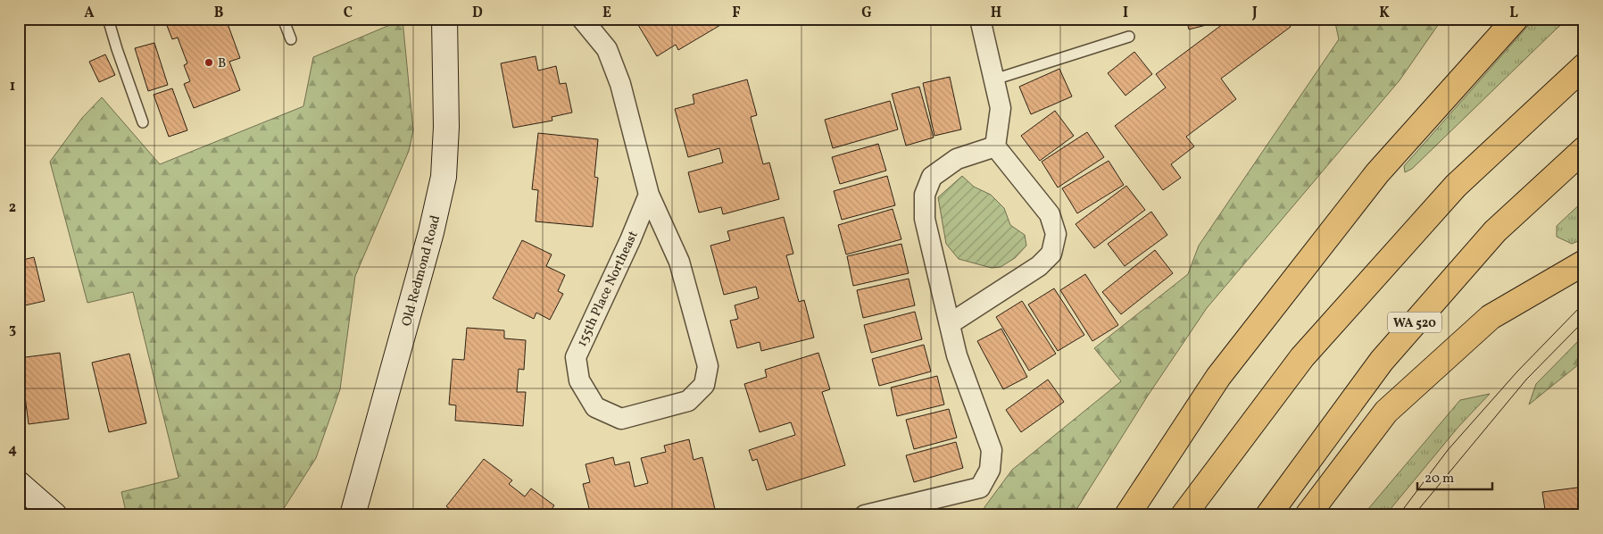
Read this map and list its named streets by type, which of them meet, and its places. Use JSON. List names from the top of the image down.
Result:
{
  "streets": {
    "highway": ["WA 520"],
    "main road": ["Old Redmond Road"],
    "street": ["155th Place Northeast"]
  },
  "places": ["B"],
  "scale_bar": "20 m",
  "grid": {
    "columns": [
      "A",
      "B",
      "C",
      "D",
      "E",
      "F",
      "G",
      "H",
      "I",
      "J",
      "K",
      "L"
    ],
    "rows": [
      "1",
      "2",
      "3",
      "4"
    ]
  }
}
